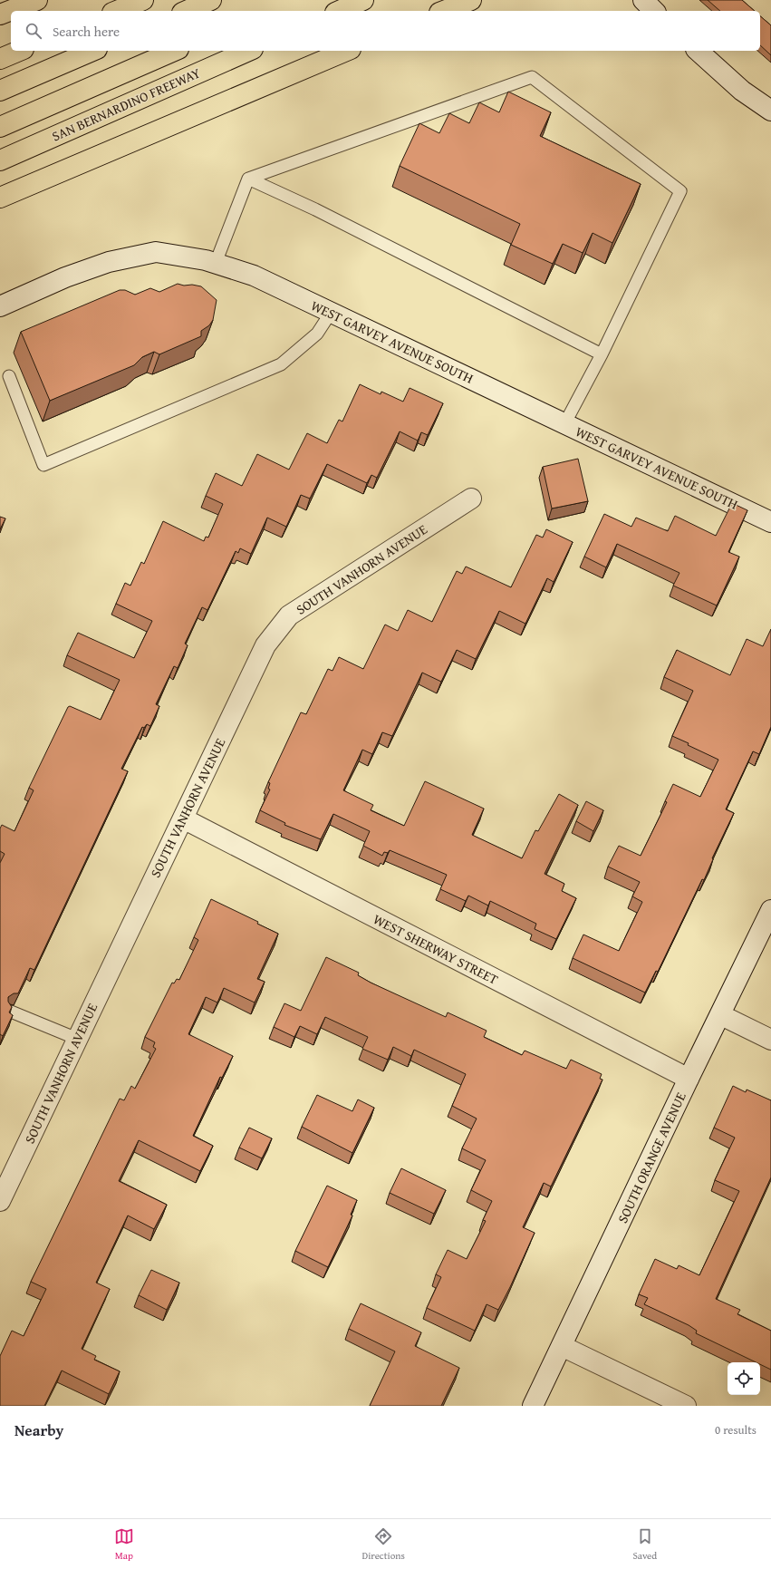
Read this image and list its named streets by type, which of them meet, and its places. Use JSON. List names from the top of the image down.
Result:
{
  "streets": {
    "highway": ["SAN BERNARDINO FREEWAY"],
    "street": [
      "WEST GARVEY AVENUE SOUTH",
      "SOUTH VANHORN AVENUE",
      "WEST SHERWAY STREET",
      "SOUTH ORANGE AVENUE"
    ]
  },
  "crossings": [
    ["SOUTH VANHORN AVENUE", "WEST SHERWAY STREET"],
    ["WEST SHERWAY STREET", "SOUTH ORANGE AVENUE"]
  ],
  "page": {
    "search": "Search here",
    "heading": ["Nearby", "0 results"],
    "nav": ["Map", "Directions", "Saved"]
  }
}
